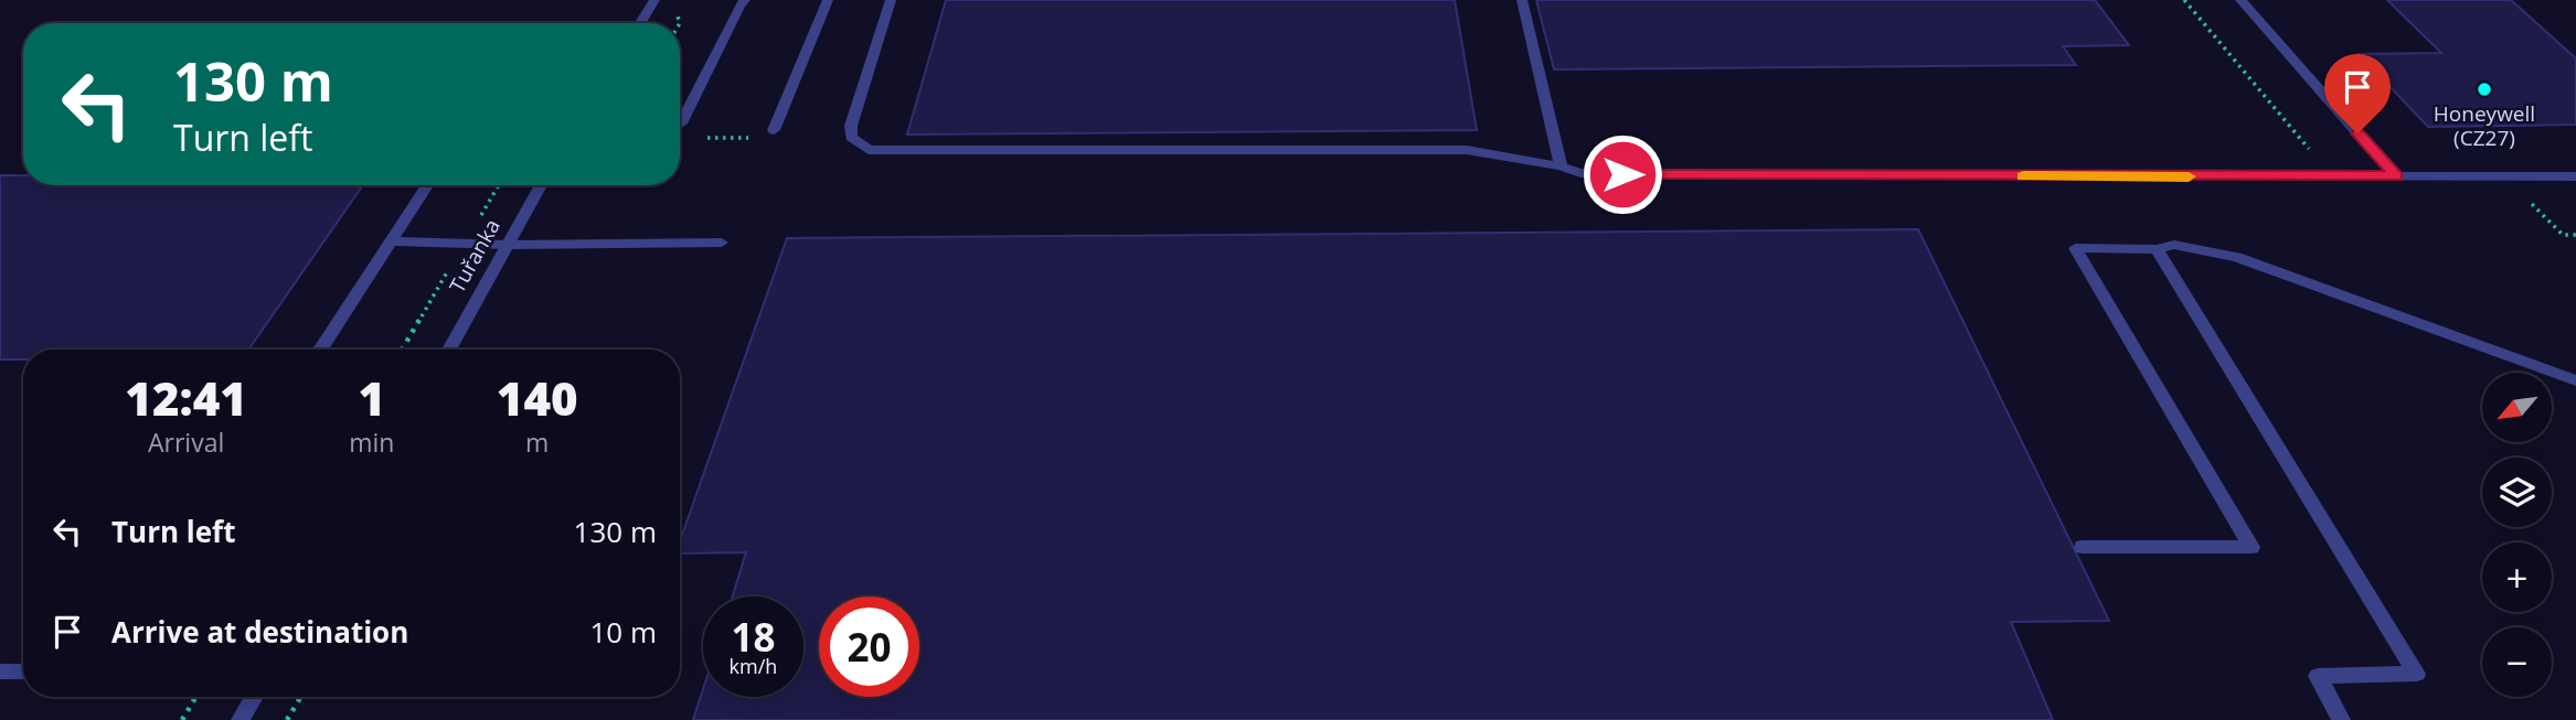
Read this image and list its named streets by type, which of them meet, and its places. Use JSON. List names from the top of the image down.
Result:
{
  "streets": {
    "street": ["Tuřanka"]
  },
  "places": ["Honeywell (CZ27)"],
  "north": "bottom left",
  "page": {
    "turn": ["130 m", "Turn left"],
    "eta": [
      "12:41",
      "Arrival",
      "1",
      "min",
      "140",
      "m"
    ],
    "map_buttons": ["+", "−"],
    "list": [
      {
        "name": "Turn left",
        "value": "130 m"
      },
      {
        "name": "Arrive at destination",
        "value": "10 m"
      }
    ],
    "speed": "18 km/h",
    "limit": "20"
  }
}
